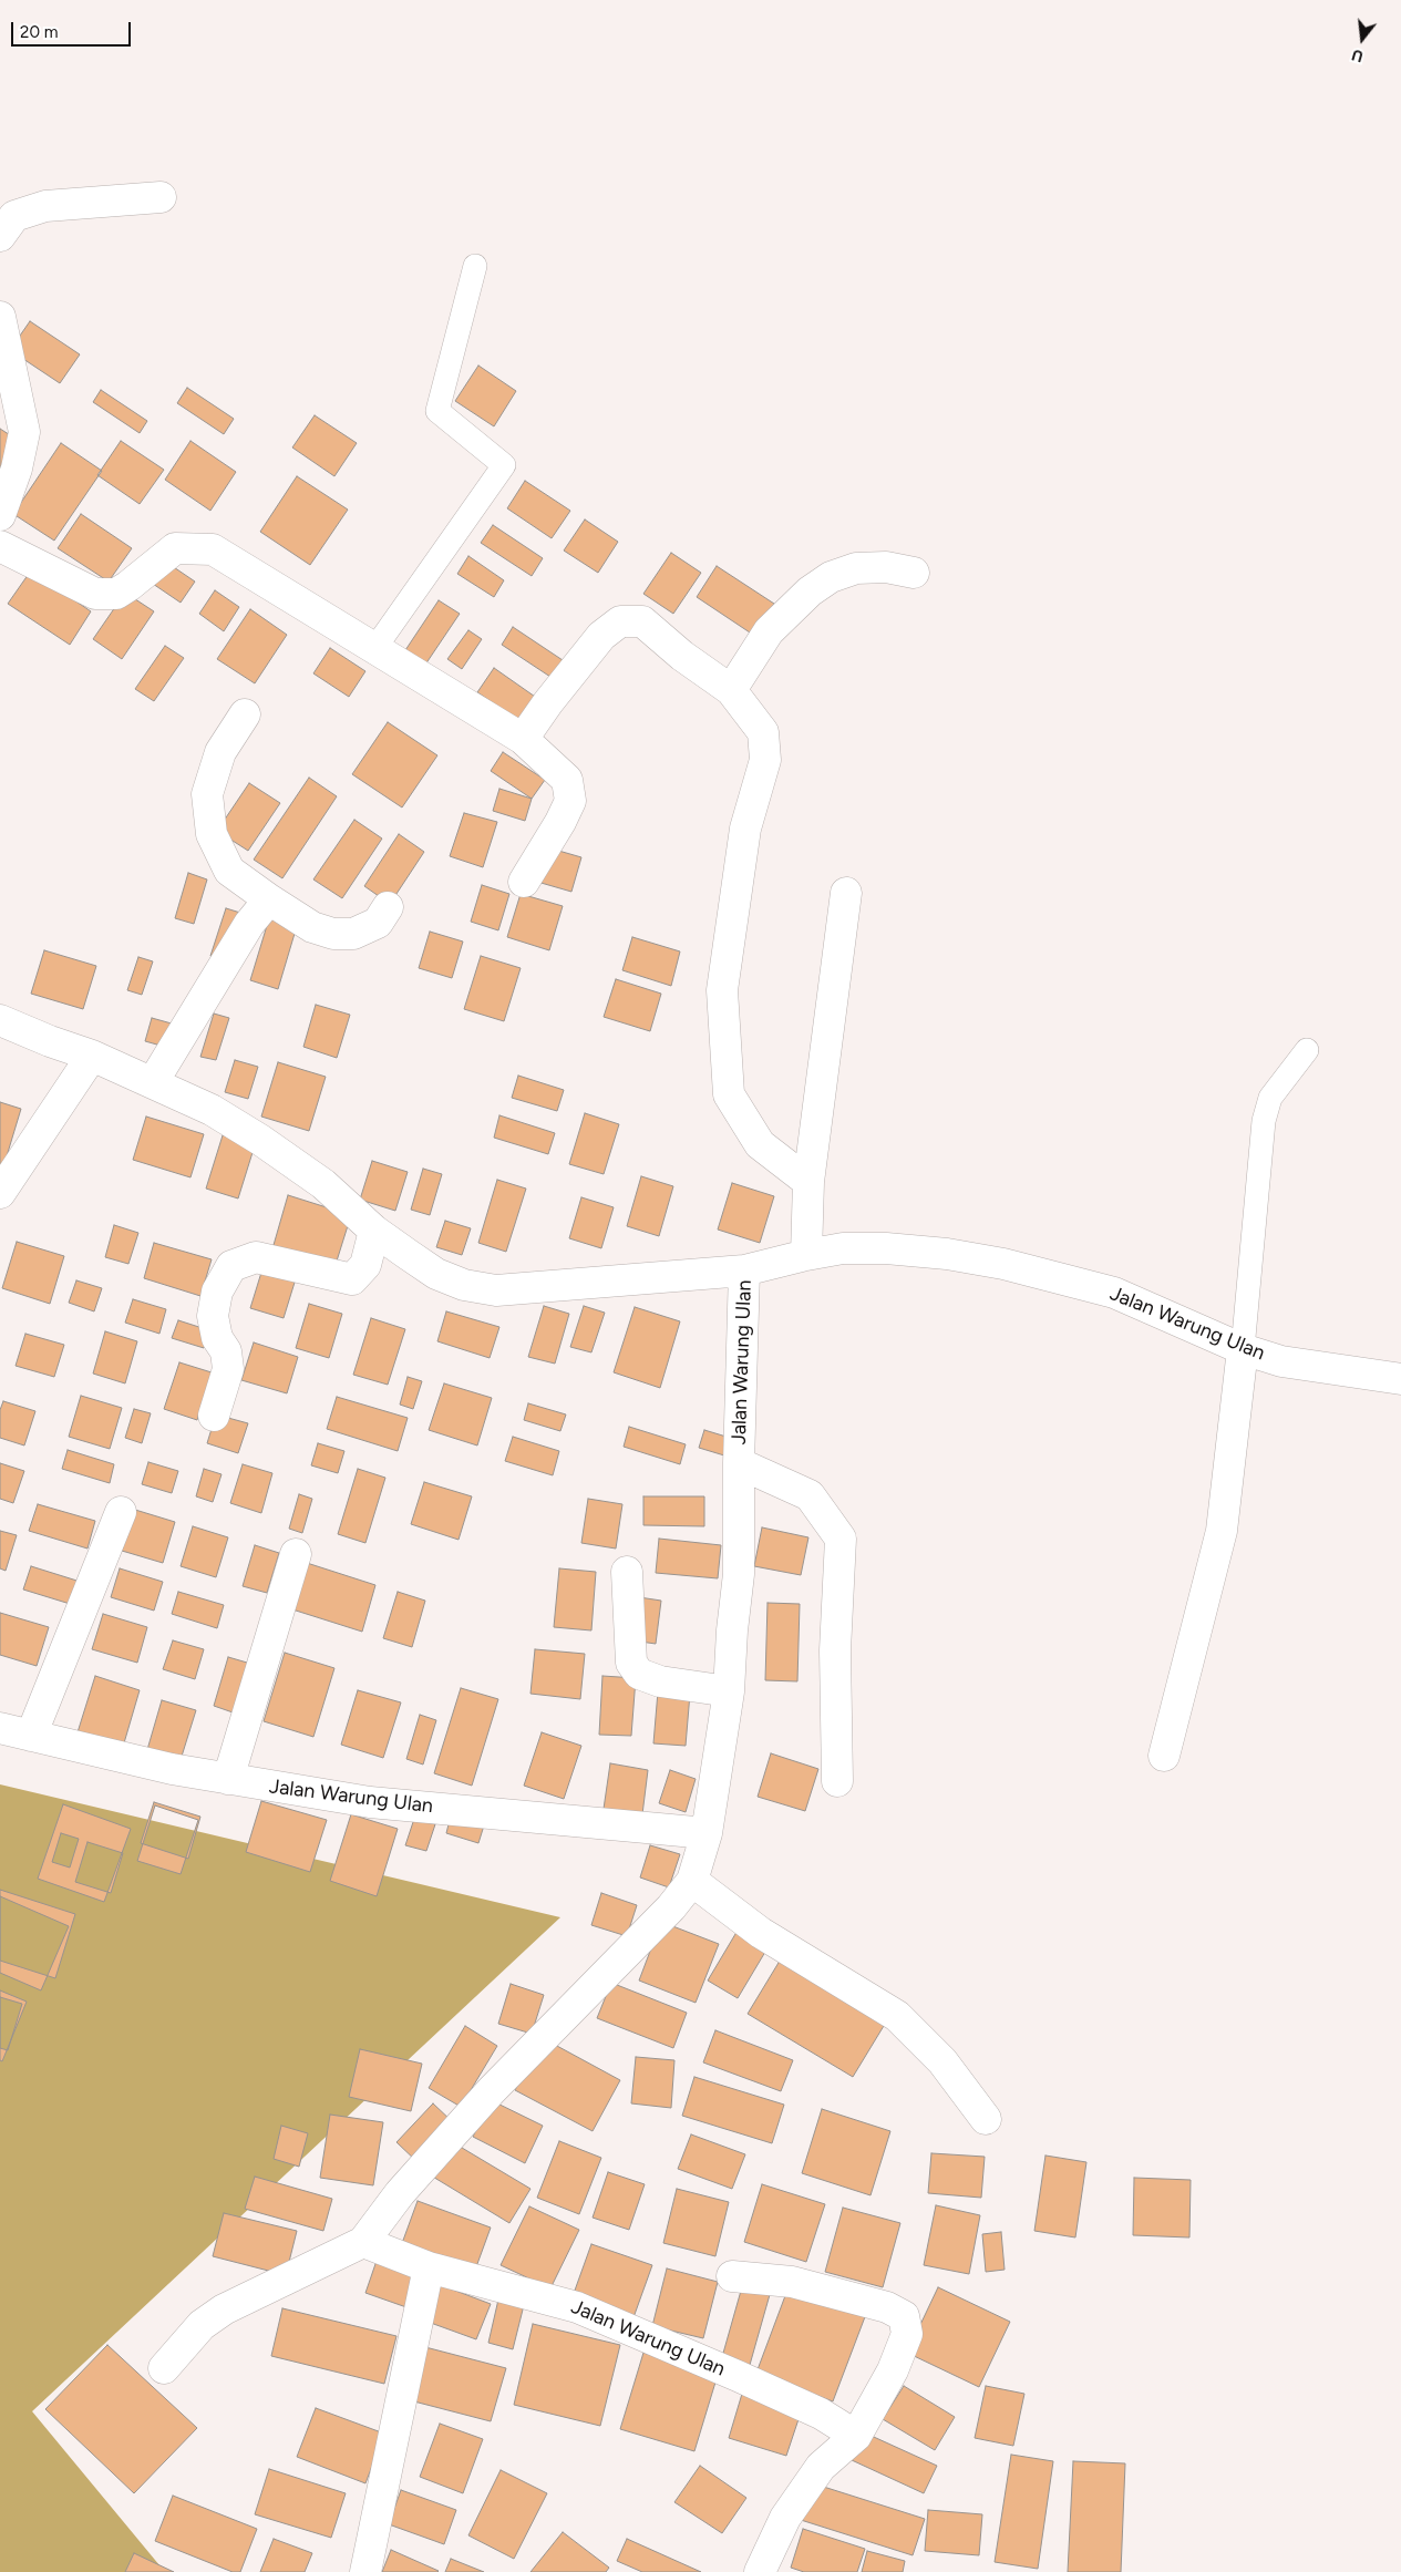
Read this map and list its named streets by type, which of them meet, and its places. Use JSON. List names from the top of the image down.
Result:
{
  "streets": {
    "street": ["Jalan Warung Ulan"]
  },
  "scale_bar": "20 m",
  "north": "bottom"
}
